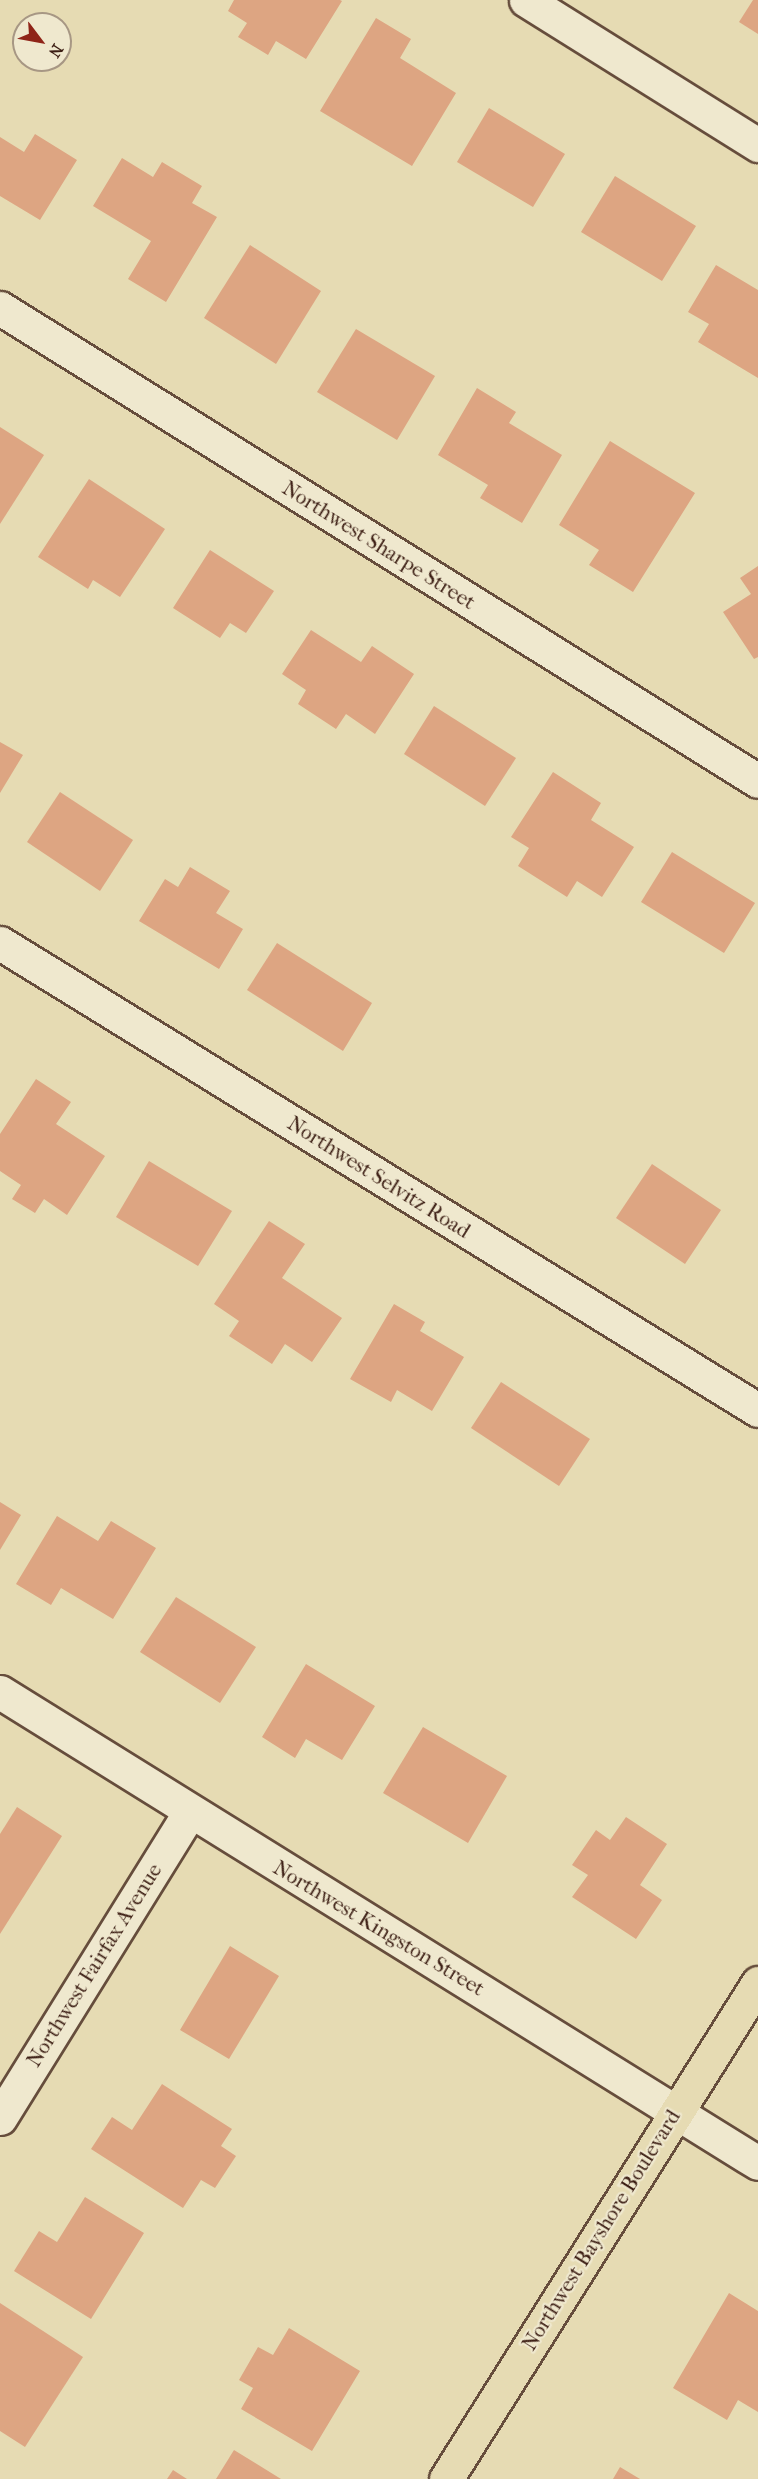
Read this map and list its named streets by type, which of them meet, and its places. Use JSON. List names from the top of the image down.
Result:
{
  "streets": {
    "main road": ["Northwest Bayshore Boulevard"],
    "street": [
      "Northwest Sharpe Street",
      "Northwest Selvitz Road",
      "Northwest Kingston Street",
      "Northwest Fairfax Avenue"
    ]
  },
  "crossings": [
    ["Northwest Kingston Street", "Northwest Fairfax Avenue"],
    ["Northwest Kingston Street", "Northwest Bayshore Boulevard"]
  ],
  "north": "bottom right"
}
